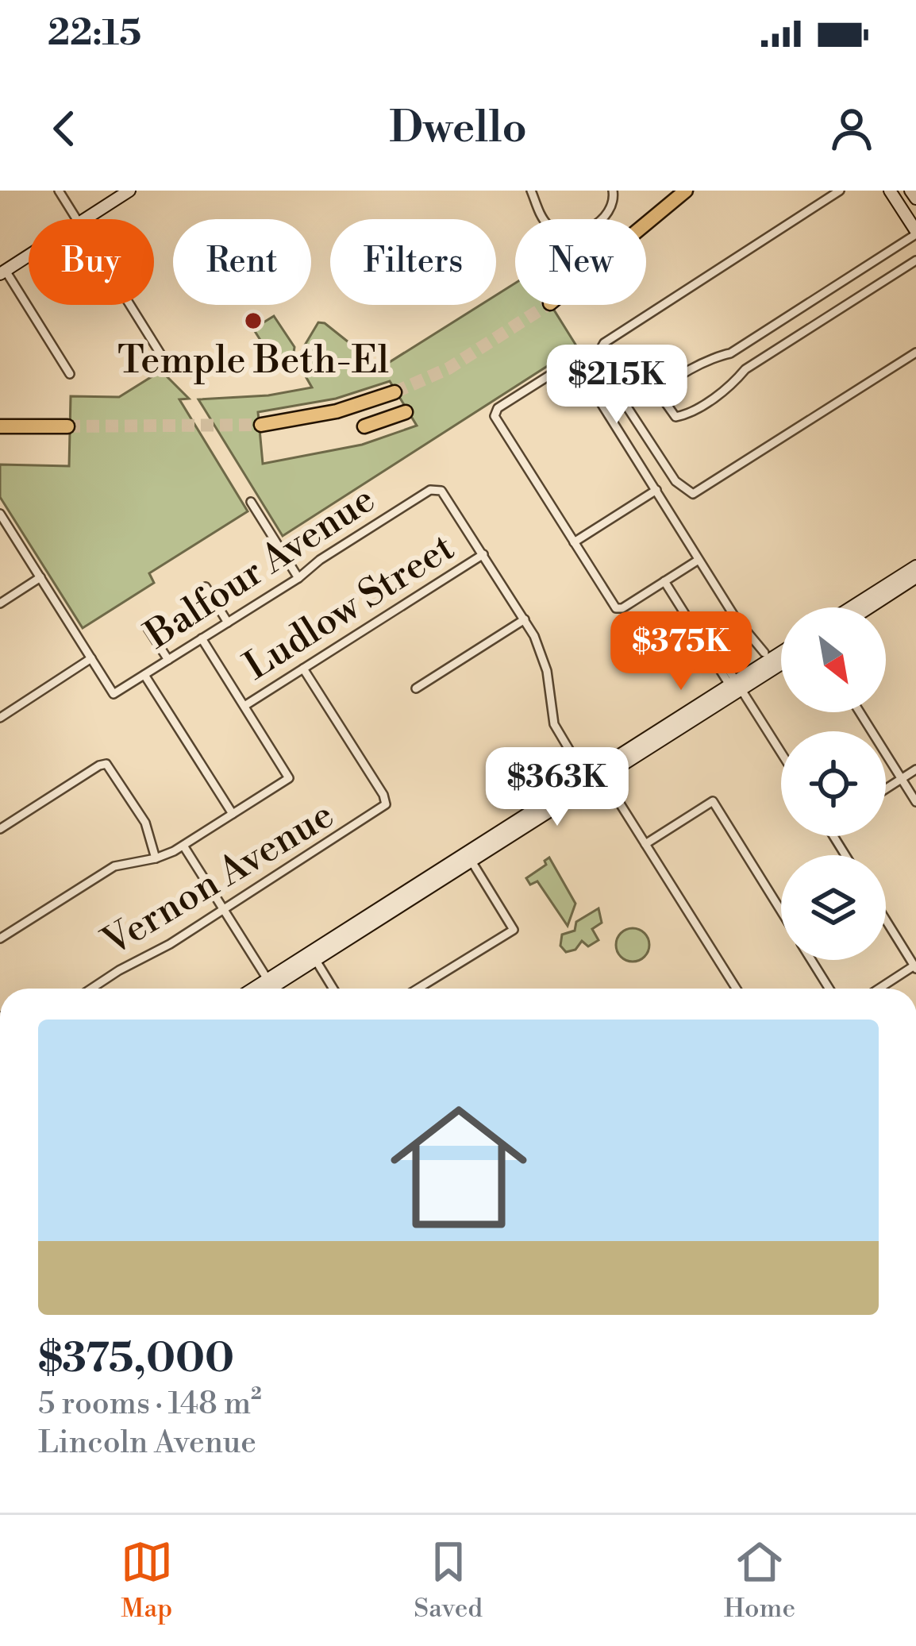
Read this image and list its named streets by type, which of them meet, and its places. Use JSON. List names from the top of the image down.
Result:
{
  "streets": {
    "street": ["Balfour Avenue", "Ludlow Street", "Vernon Avenue"]
  },
  "crossings": [
    ["Balfour Avenue", "Ludlow Street"],
    ["Ludlow Street", "Vernon Avenue"]
  ],
  "places": ["Temple Beth-El"],
  "north": "bottom right",
  "page": {
    "status": "22:15",
    "header": "Dwello",
    "chip": [
      "Buy",
      "Rent",
      "Filters",
      "New"
    ],
    "price": ["$215K", "$375K", "$363K"],
    "list": [
      {
        "name": "$375,000",
        "note": "5 rooms · 148 m² · Lincoln Avenue"
      }
    ],
    "tabs": ["Map", "Saved", "Home"]
  }
}
